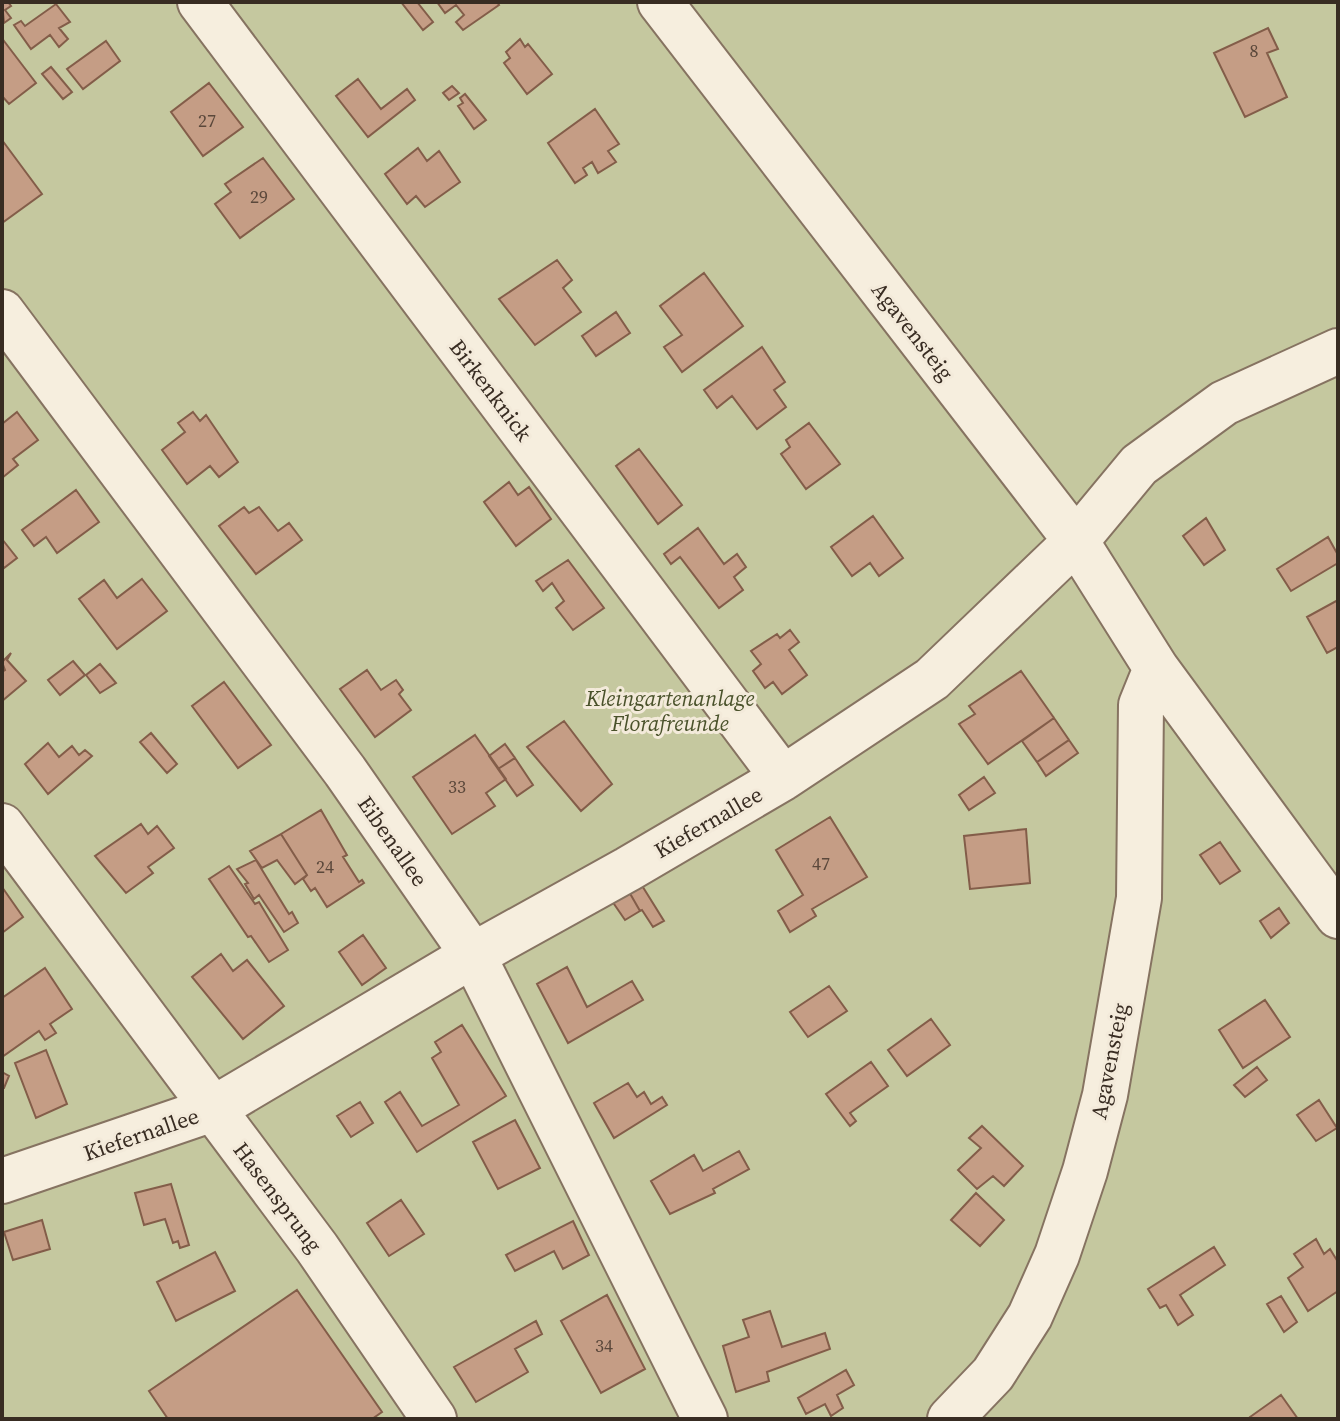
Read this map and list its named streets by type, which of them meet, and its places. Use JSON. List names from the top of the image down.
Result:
{
  "streets": {
    "lane": [
      "Agavensteig",
      "Birkenknick",
      "Kiefernallee",
      "Eibenallee",
      "Hasensprung"
    ]
  },
  "crossings": [
    ["Agavensteig", "Kiefernallee"],
    ["Birkenknick", "Kiefernallee"],
    ["Kiefernallee", "Eibenallee"],
    ["Kiefernallee", "Hasensprung"]
  ],
  "parks": ["Kleingartenanlage Florafreunde"],
  "house_numbers": [
    "8",
    "27",
    "29",
    "33",
    "47",
    "24",
    "34"
  ]
}
